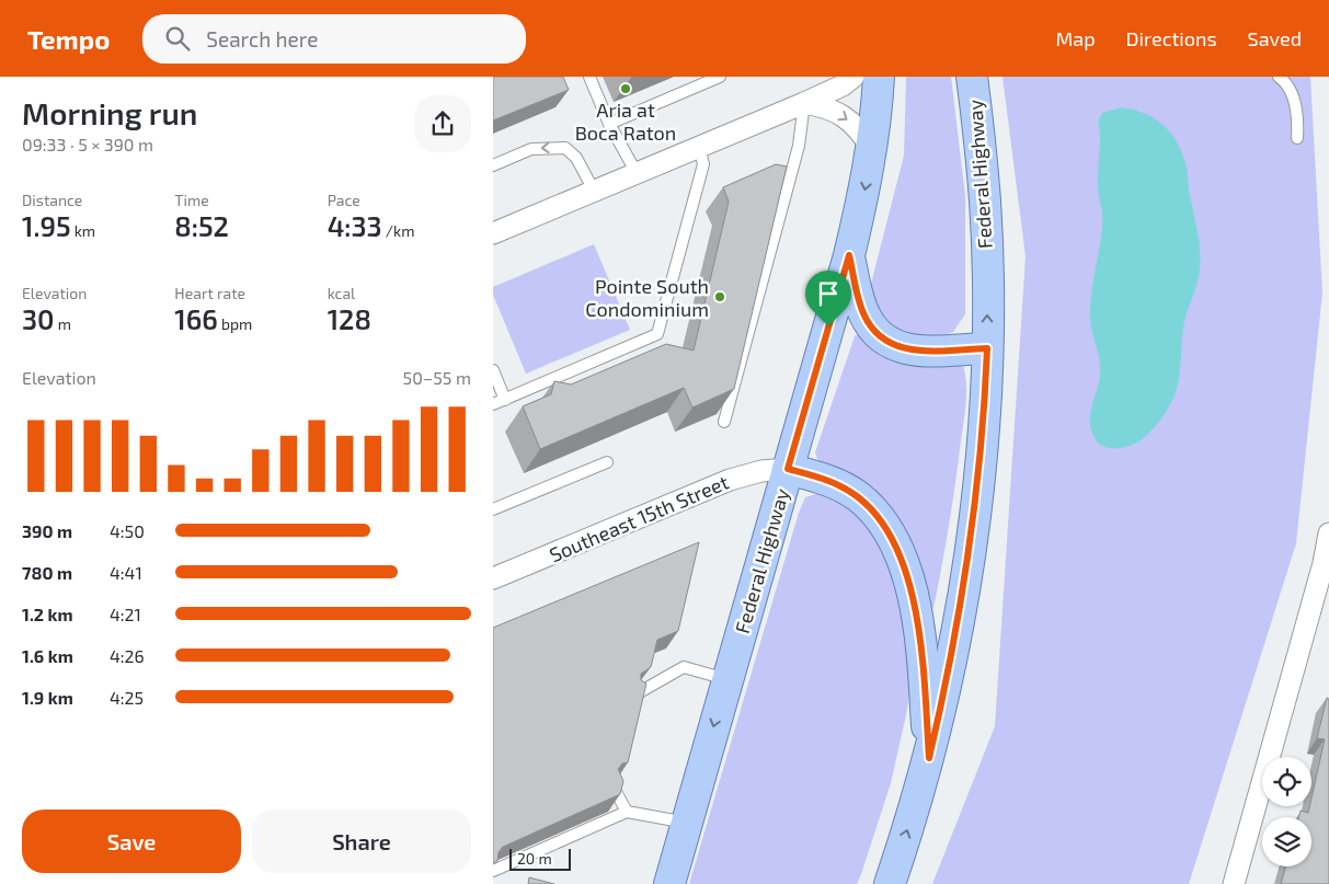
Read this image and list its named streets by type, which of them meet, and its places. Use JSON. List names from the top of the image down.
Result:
{
  "streets": {
    "main road": ["Federal Highway"],
    "street": ["Southeast 15th Street"]
  },
  "crossings": [
    ["Federal Highway", "Southeast 15th Street"]
  ],
  "places": ["Aria at Boca Raton", "Pointe South Condominium"],
  "scale_bar": "20 m",
  "page": {
    "header": "Tempo",
    "search": "Search here",
    "nav": ["Map", "Directions", "Saved"],
    "heading": ["Morning run", "09:33 · 5 × 390 m"],
    "stats": [
      ["Distance", "1.95 km"],
      ["Time", "8:52"],
      ["Pace", "4:33 /km"],
      ["Elevation", "30 m"],
      ["Heart rate", "166 bpm"],
      ["kcal", "128"]
    ],
    "chart": ["Elevation", "50–55 m"],
    "list": [
      {
        "name": "390 m",
        "note": "4:50"
      },
      {
        "name": "780 m",
        "note": "4:41"
      },
      {
        "name": "1.2 km",
        "note": "4:21"
      },
      {
        "name": "1.6 km",
        "note": "4:26"
      },
      {
        "name": "1.9 km",
        "note": "4:25"
      }
    ],
    "buttons": ["Save", "Share"],
    "scale": "20 m"
  }
}
